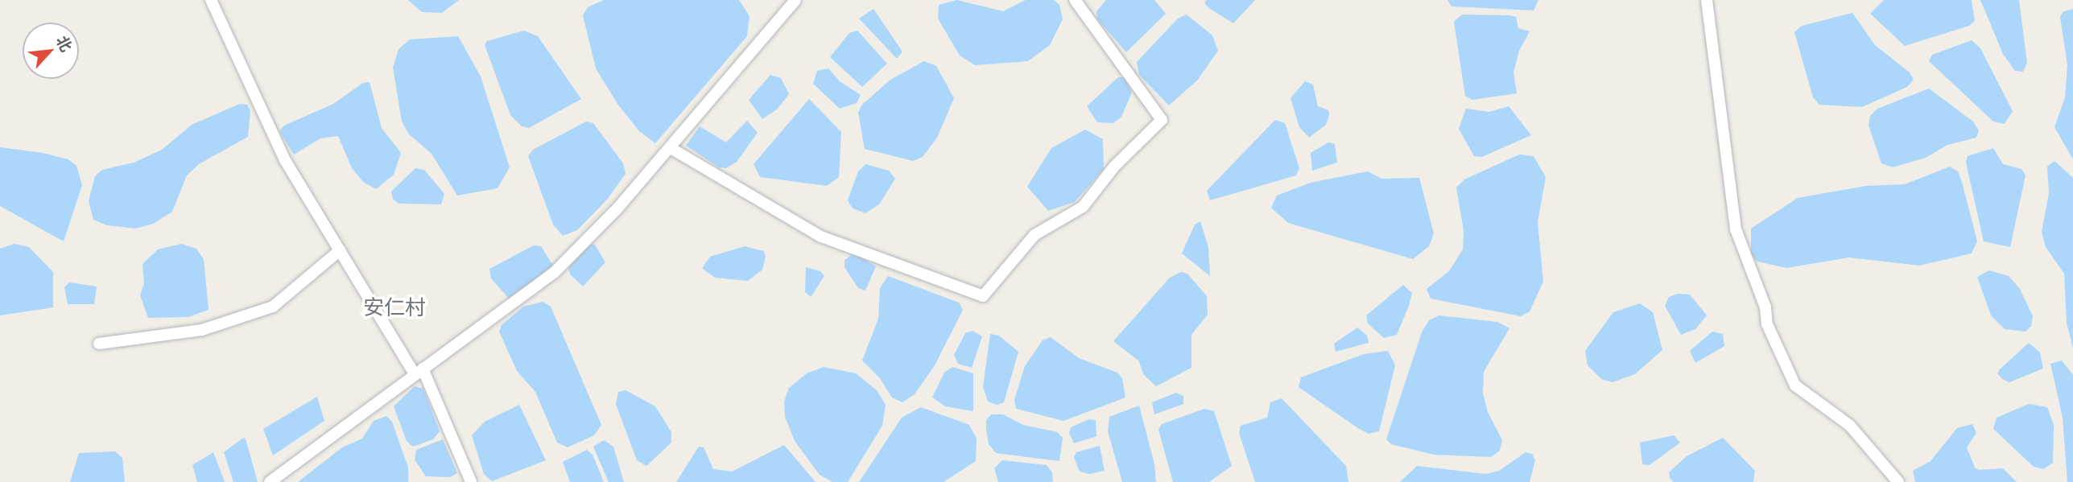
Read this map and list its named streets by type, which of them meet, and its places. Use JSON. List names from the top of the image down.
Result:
{
  "districts": ["安仁村"],
  "north": "top right"
}
